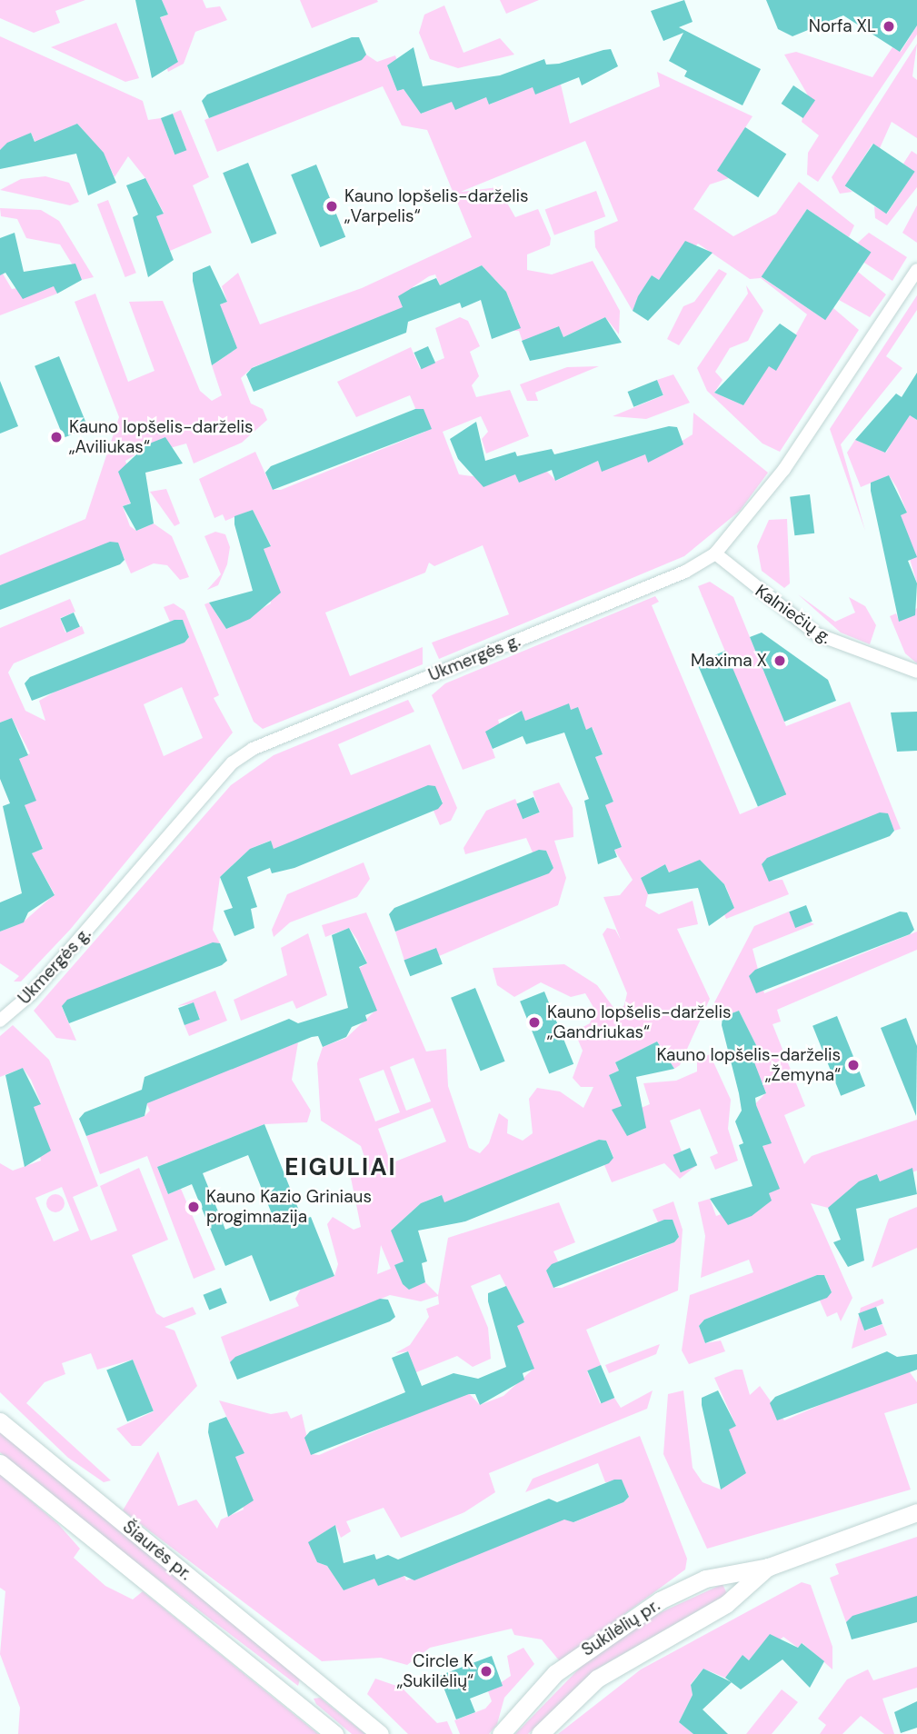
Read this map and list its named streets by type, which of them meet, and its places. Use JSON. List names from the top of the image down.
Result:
{
  "streets": {
    "main road": ["Šiaurės pr.", "Sukilėlių pr."],
    "street": ["Kalniečių g.", "Ukmergės g."]
  },
  "crossings": [
    ["Kalniečių g.", "Ukmergės g."]
  ],
  "districts": ["EIGULIAI"],
  "places": [
    "Norfa XL",
    "Kauno lopšelis-darželis „Varpelis“",
    "Kauno lopšelis-darželis „Aviliukas“",
    "Maxima X",
    "Kauno lopšelis-darželis „Gandriukas“",
    "Kauno lopšelis-darželis „Žemyna“",
    "Kauno Kazio Griniaus progimnazija",
    "Circle K „Sukilėlių“"
  ]
}
